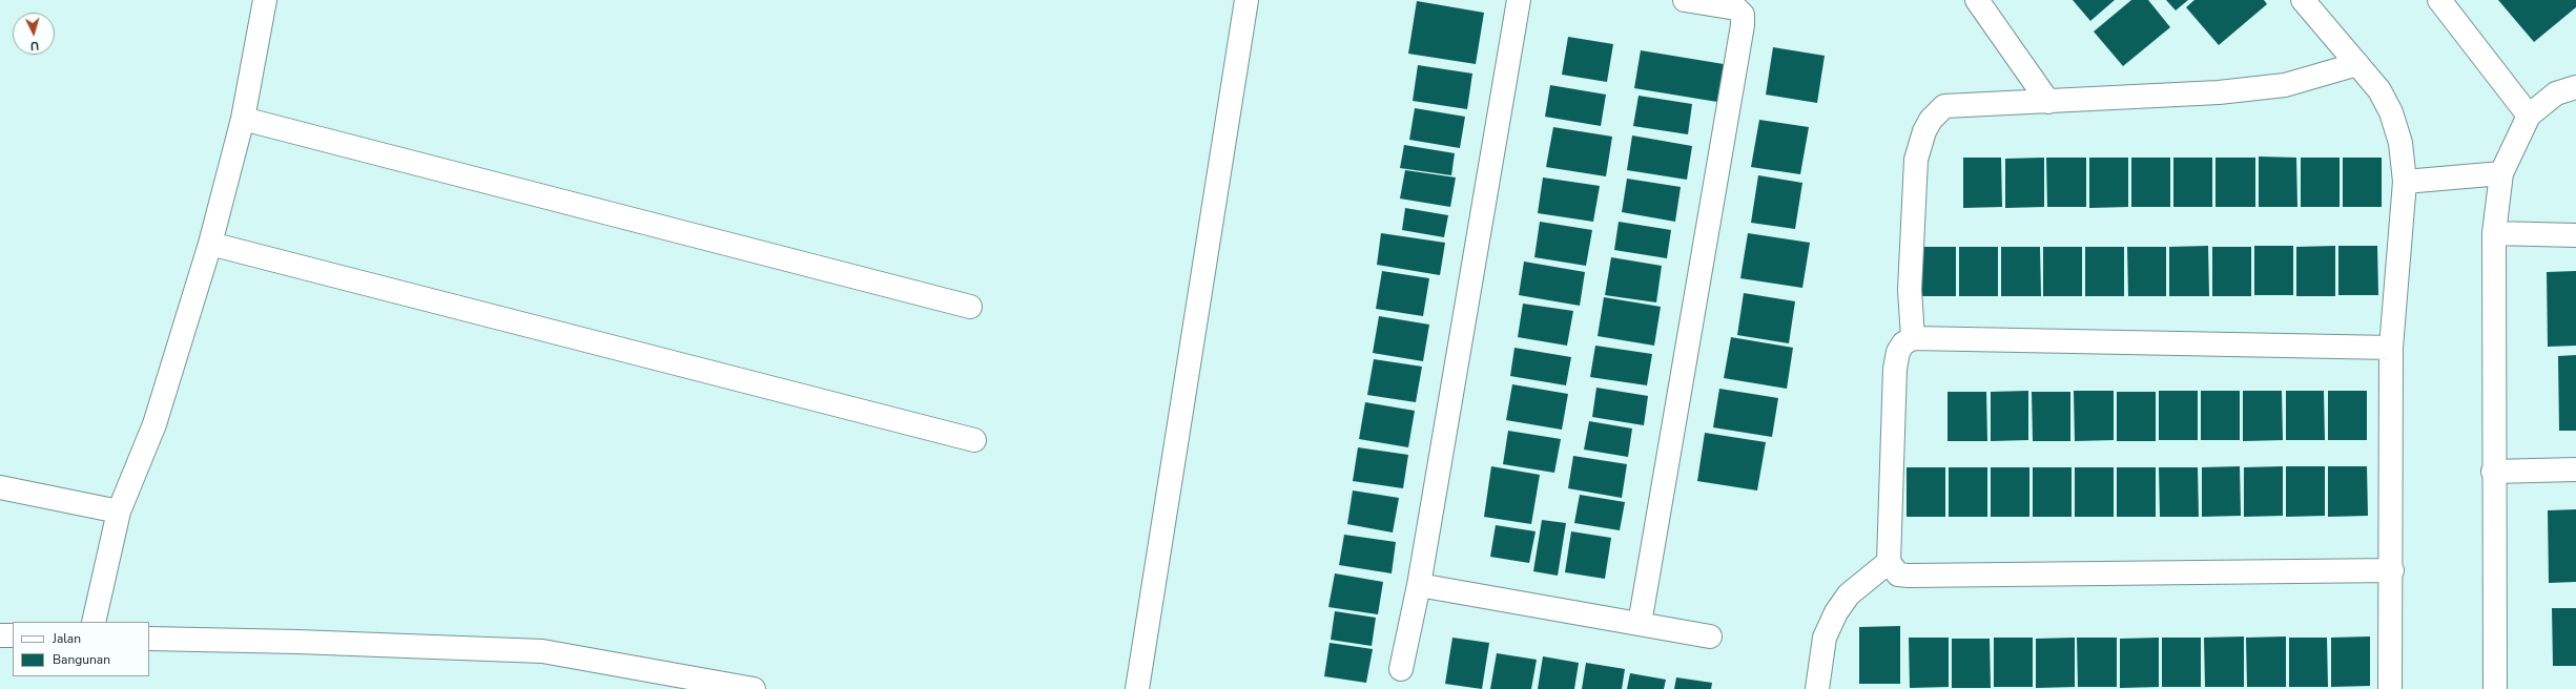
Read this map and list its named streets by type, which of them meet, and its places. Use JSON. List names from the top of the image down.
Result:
{
  "legend": ["Jalan", "Bangunan"],
  "north": "bottom"
}
